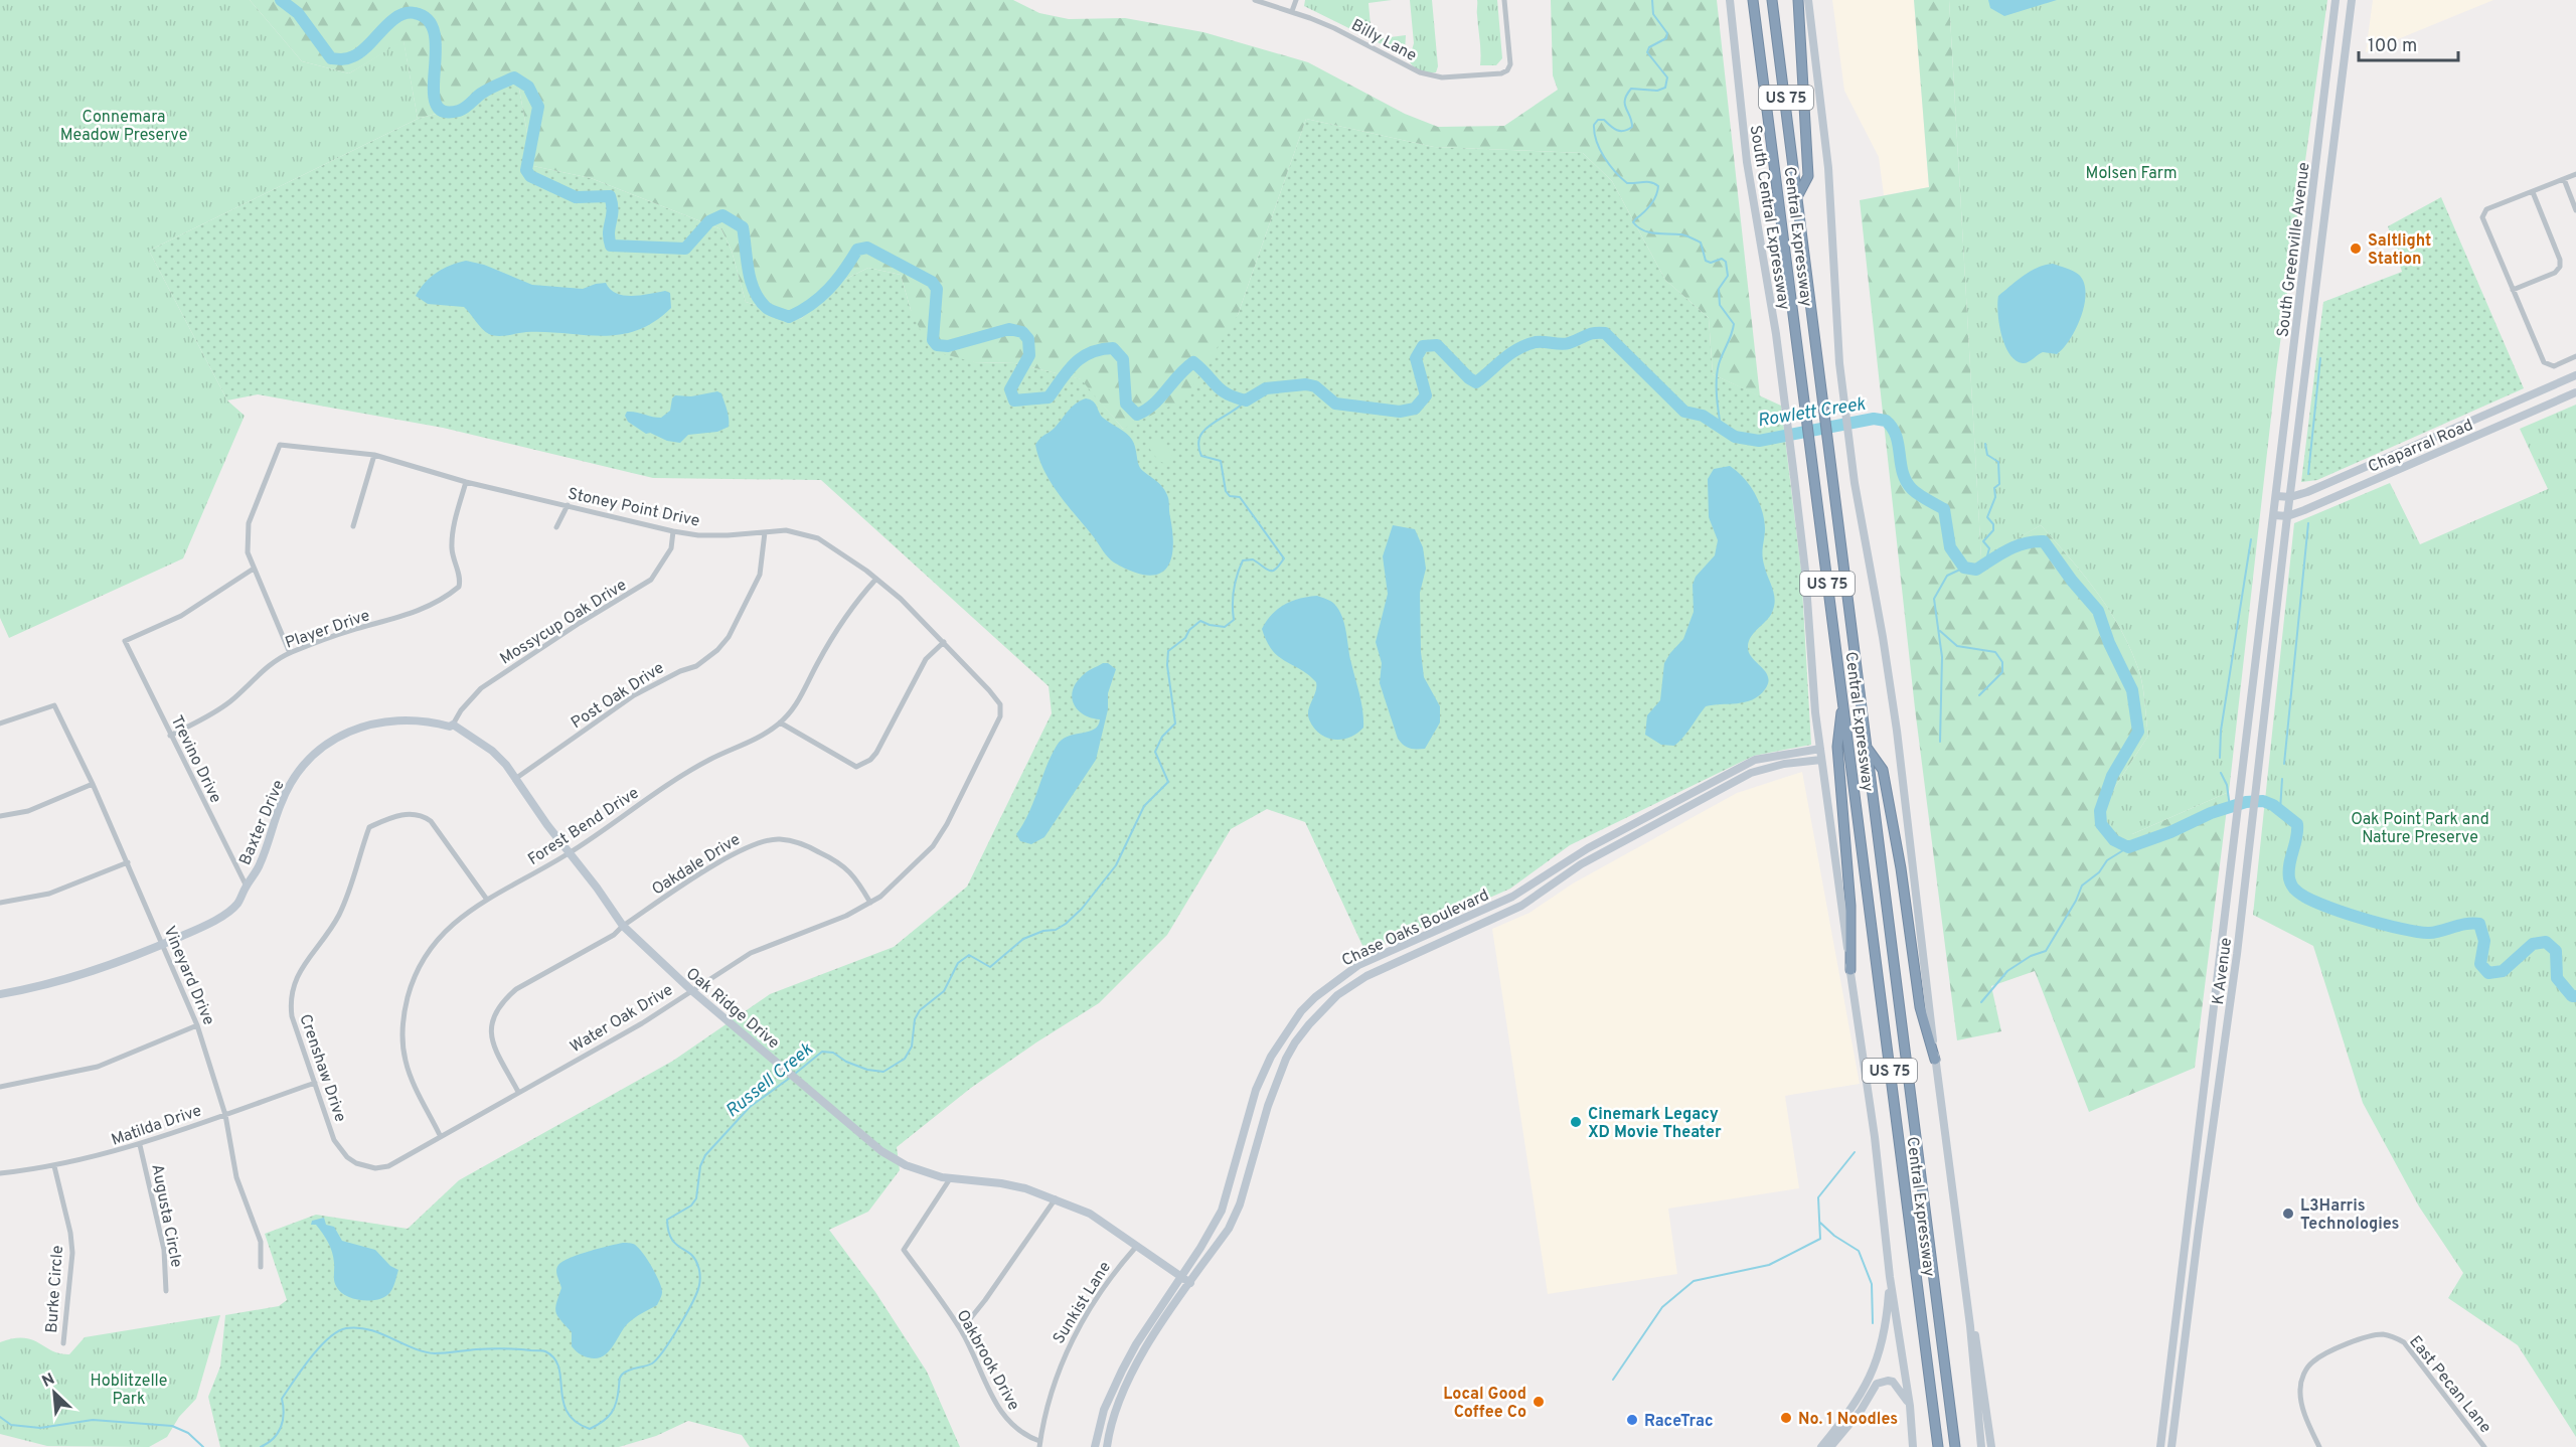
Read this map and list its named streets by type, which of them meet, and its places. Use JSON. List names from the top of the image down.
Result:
{
  "streets": {
    "highway": ["US 75", "Central Expressway"],
    "main road": [
      "South Central Expressway",
      "South Greenville Avenue",
      "Chaparral Road",
      "Baxter Drive",
      "Chase Oaks Boulevard",
      "K Avenue",
      "Oak Ridge Drive"
    ],
    "street": [
      "Billy Lane",
      "Stoney Point Drive",
      "Mossycup Oak Drive",
      "Player Drive",
      "Post Oak Drive",
      "Trevino Drive",
      "Forest Bend Drive",
      "Oakdale Drive",
      "Vineyard Drive",
      "Water Oak Drive",
      "Crenshaw Drive",
      "Matilda Drive",
      "Augusta Circle",
      "Burke Circle",
      "Sunkist Lane",
      "Oakbrook Drive",
      "East Pecan Lane"
    ]
  },
  "crossings": [
    ["South Central Expressway", "Chase Oaks Boulevard"],
    ["South Greenville Avenue", "Chaparral Road"],
    ["South Greenville Avenue", "K Avenue"],
    ["Chaparral Road", "K Avenue"],
    ["Stoney Point Drive", "Mossycup Oak Drive"],
    ["Stoney Point Drive", "Player Drive"],
    ["Stoney Point Drive", "Post Oak Drive"],
    ["Stoney Point Drive", "Trevino Drive"],
    ["Stoney Point Drive", "Forest Bend Drive"],
    ["Stoney Point Drive", "Water Oak Drive"],
    ["Mossycup Oak Drive", "Baxter Drive"],
    ["Mossycup Oak Drive", "Oak Ridge Drive"],
    ["Player Drive", "Trevino Drive"],
    ["Post Oak Drive", "Oak Ridge Drive"],
    ["Trevino Drive", "Baxter Drive"],
    ["Baxter Drive", "Vineyard Drive"],
    ["Baxter Drive", "Oak Ridge Drive"],
    ["Forest Bend Drive", "Oak Ridge Drive"],
    ["Forest Bend Drive", "Water Oak Drive"],
    ["Forest Bend Drive", "Crenshaw Drive"],
    ["Oakdale Drive", "Oak Ridge Drive"],
    ["Oakdale Drive", "Water Oak Drive"],
    ["Chase Oaks Boulevard", "Oak Ridge Drive"],
    ["Vineyard Drive", "Matilda Drive"],
    ["Oak Ridge Drive", "Water Oak Drive"],
    ["Oak Ridge Drive", "Sunkist Lane"],
    ["Oak Ridge Drive", "Oakbrook Drive"],
    ["Water Oak Drive", "Crenshaw Drive"],
    ["Crenshaw Drive", "Matilda Drive"],
    ["Matilda Drive", "Augusta Circle"],
    ["Matilda Drive", "Burke Circle"],
    ["Sunkist Lane", "Oakbrook Drive"]
  ],
  "water": ["Rowlett Creek", "Russell Creek"],
  "parks": [
    "Connemara Meadow Preserve",
    "Molsen Farm",
    "Oak Point Park and Nature Preserve",
    "Hoblitzelle Park"
  ],
  "places": [
    "Saltlight Station",
    "Cinemark Legacy XD Movie Theater",
    "L3Harris Technologies",
    "Local Good Coffee Co",
    "No. 1 Noodles",
    "RaceTrac"
  ],
  "scale_bar": "100 m",
  "north": "top left"
}
